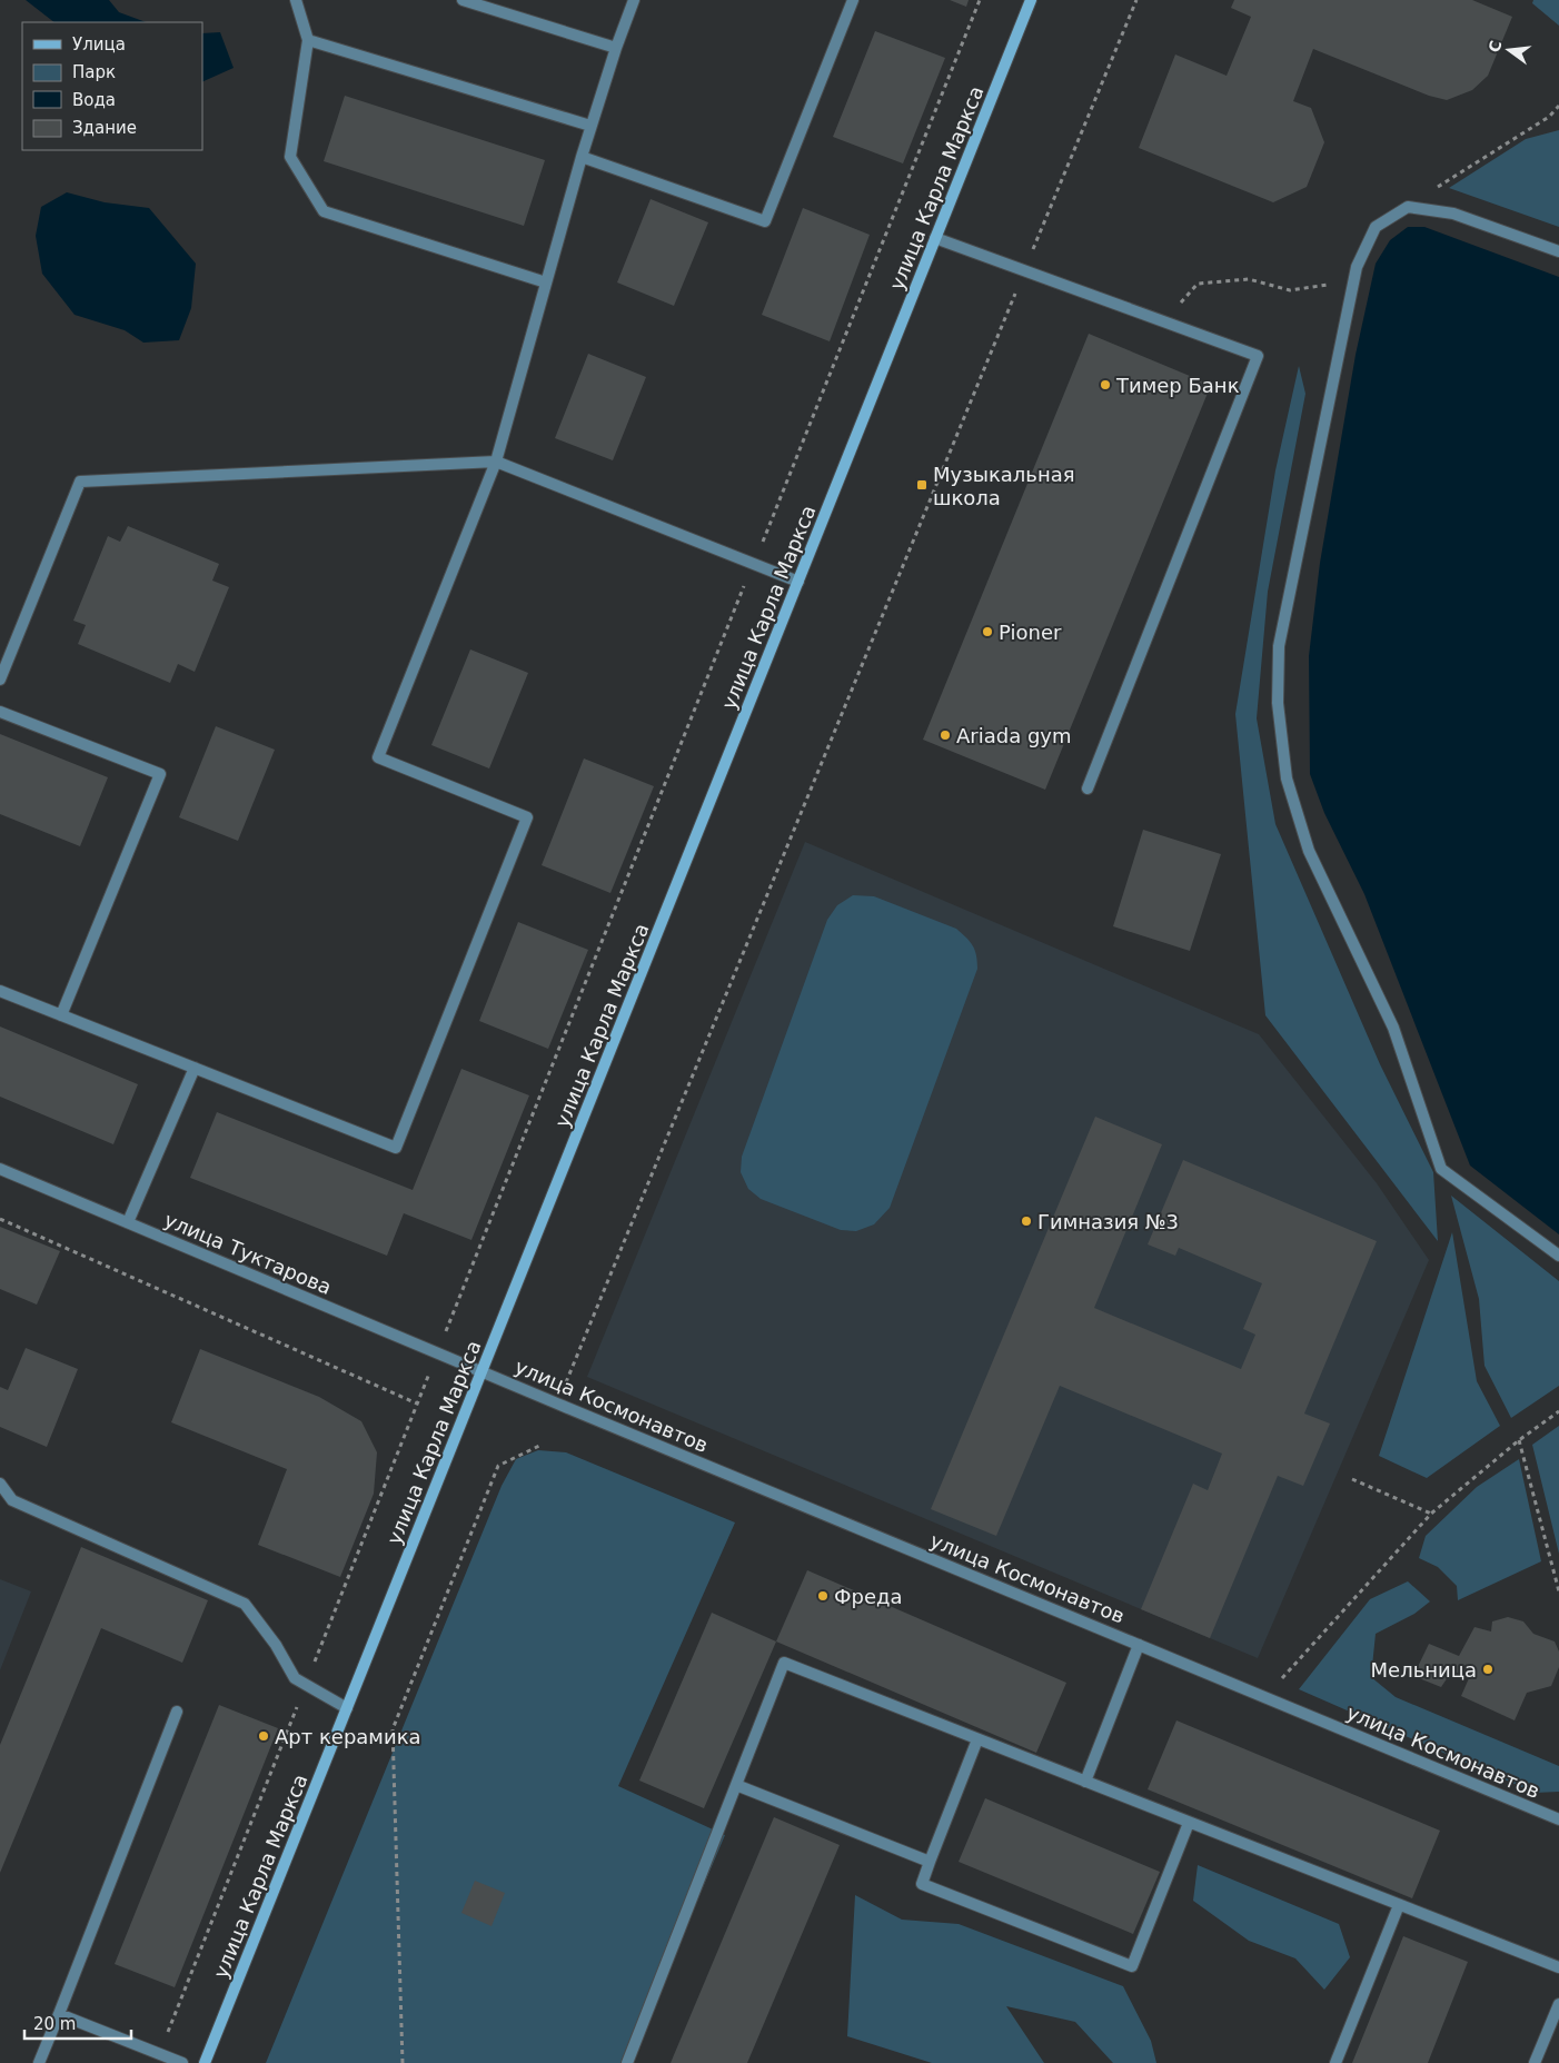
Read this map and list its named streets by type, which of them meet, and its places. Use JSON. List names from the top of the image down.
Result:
{
  "streets": {
    "street": ["улица Карла Маркса", "улица Туктарова", "улица Космонавтов"]
  },
  "crossings": [
    ["улица Карла Маркса", "улица Туктарова"],
    ["улица Карла Маркса", "улица Космонавтов"],
    ["улица Туктарова", "улица Космонавтов"]
  ],
  "places": {
    "other": [
      "Тимер Банк",
      "Pioner",
      "Ariada gym",
      "Гимназия №3",
      "Фреда",
      "Мельница",
      "Арт керамика"
    ],
    "transit": ["Музыкальная школа"]
  },
  "legend": [
    "Улица",
    "Парк",
    "Вода",
    "Здание"
  ],
  "scale_bar": "20 m",
  "north": "left"
}
